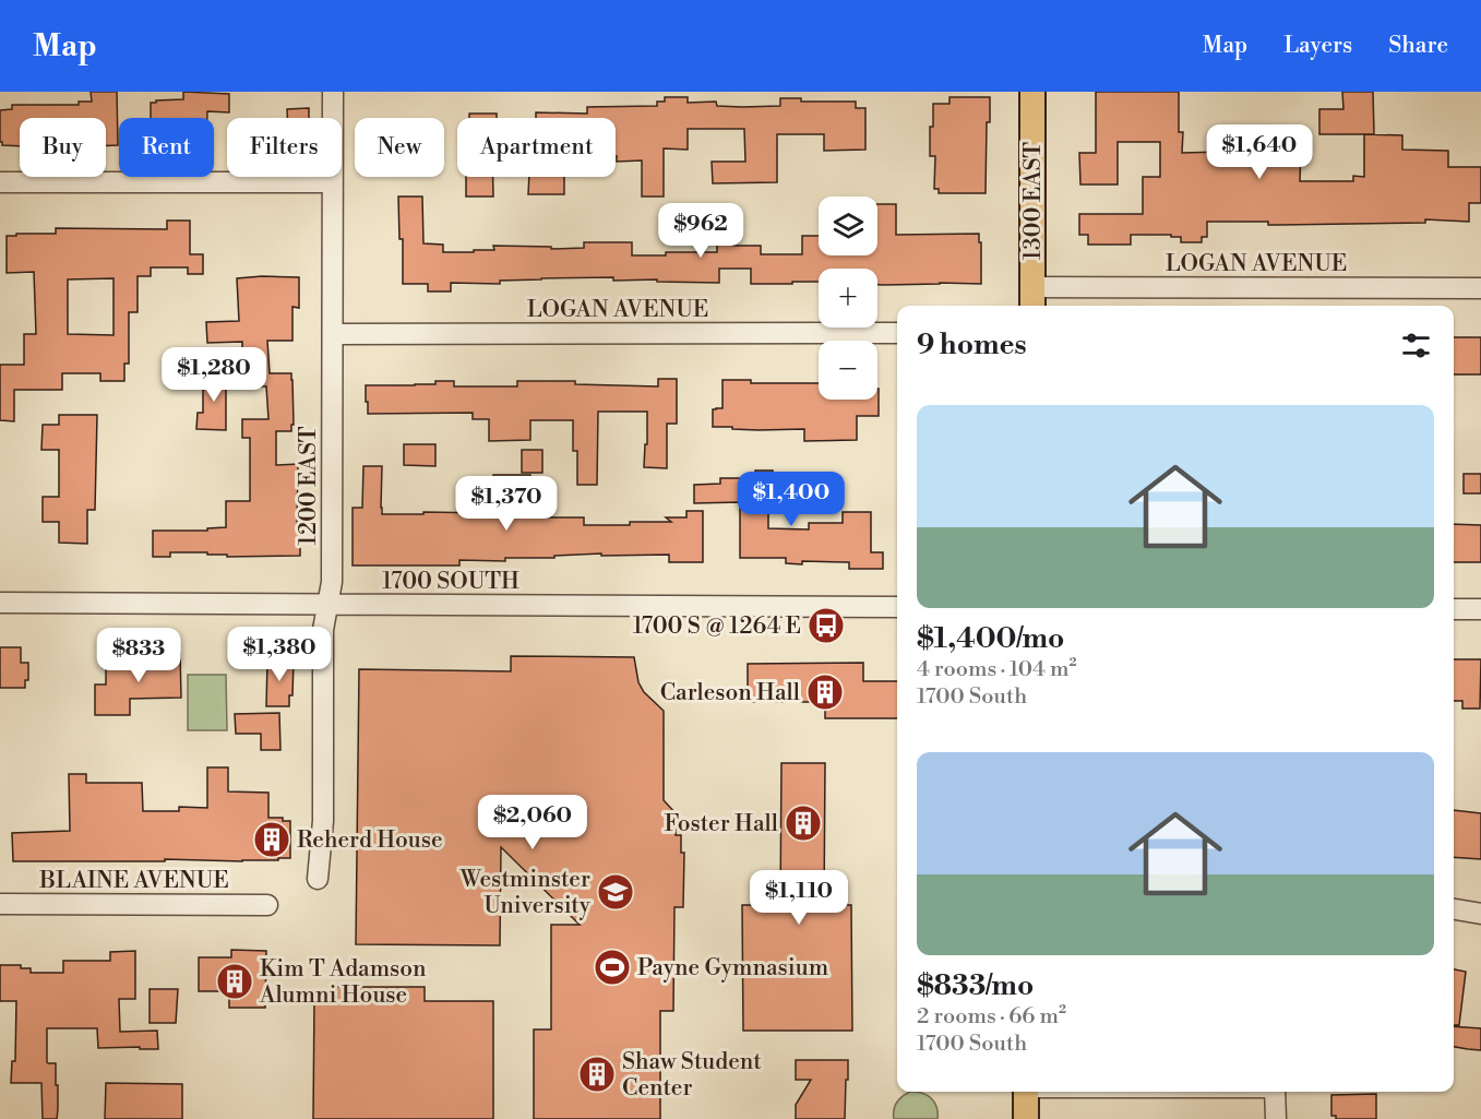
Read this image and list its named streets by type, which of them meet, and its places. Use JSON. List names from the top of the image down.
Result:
{
  "streets": {
    "main road": ["1300 EAST"],
    "street": [
      "LOGAN AVENUE",
      "1200 EAST",
      "1700 SOUTH",
      "BLAINE AVENUE"
    ]
  },
  "crossings": [
    ["1300 EAST", "LOGAN AVENUE"],
    ["LOGAN AVENUE", "1200 EAST"],
    ["1200 EAST", "1700 SOUTH"]
  ],
  "places": {
    "bus stop": ["1700 S @ 1264 E"],
    "building": [
      "Carleson Hall",
      "Foster Hall",
      "Reherd House",
      "Kim T Adamson Alumni House",
      "Shaw Student Center"
    ],
    "school or university": ["Westminster University"],
    "sports": ["Payne Gymnasium"]
  },
  "page": {
    "header": "Map",
    "nav": ["Map", "Layers", "Share"],
    "chip": [
      "Buy",
      "Rent",
      "Filters",
      "New",
      "Apartment"
    ],
    "price": [
      "$1,640",
      "$962",
      "$1,280",
      "$1,400",
      "$1,370",
      "$1,380",
      "$833",
      "$2,060",
      "$1,110"
    ],
    "map_buttons": ["+", "−"],
    "heading": "9 homes",
    "list": [
      {
        "name": "$1,400/mo",
        "note": "4 rooms · 104 m² · 1700 South"
      },
      {
        "name": "$833/mo",
        "note": "2 rooms · 66 m² · 1700 South"
      }
    ]
  }
}
